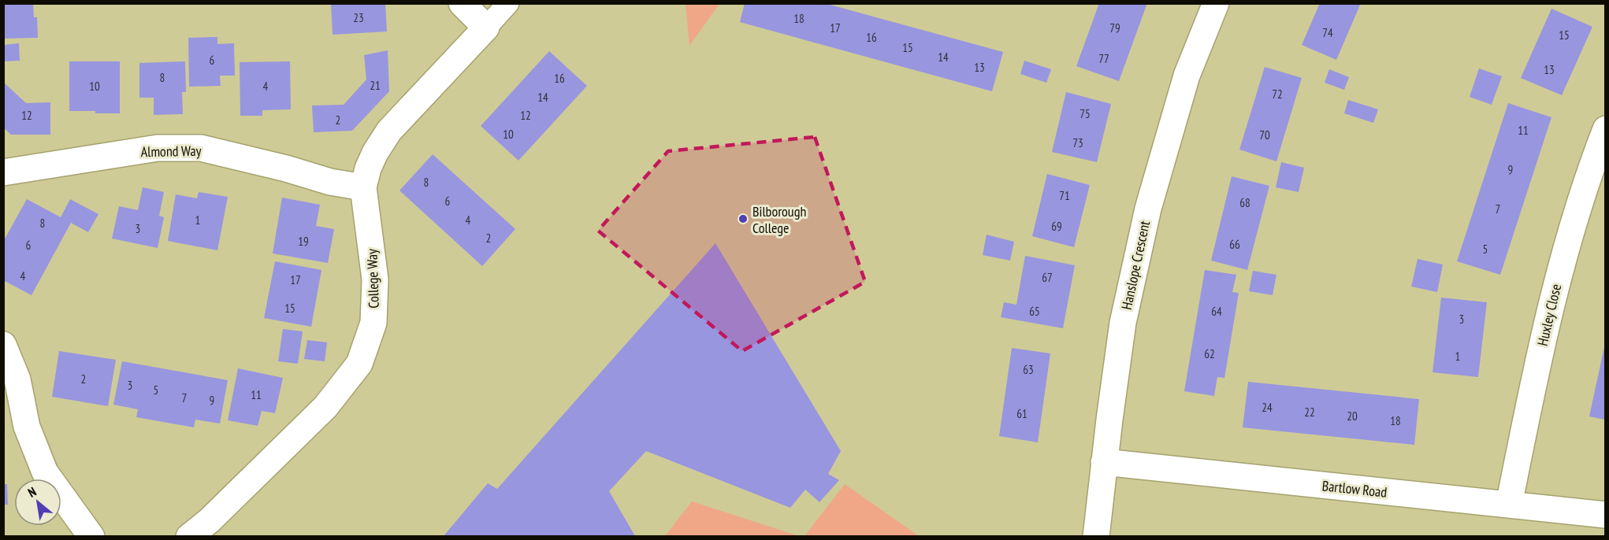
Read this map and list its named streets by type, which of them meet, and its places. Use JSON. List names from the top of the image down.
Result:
{
  "streets": {
    "street": [
      "Almond Way",
      "Hanslope Crescent",
      "College Way",
      "Huxley Close",
      "Bartlow Road"
    ]
  },
  "crossings": [
    ["Almond Way", "College Way"],
    ["Hanslope Crescent", "Bartlow Road"],
    ["Huxley Close", "Bartlow Road"]
  ],
  "places": ["Bilborough College"],
  "house_numbers": [
    "23",
    "18",
    "17",
    "79",
    "74",
    "15",
    "16",
    "15",
    "14",
    "77",
    "6",
    "13",
    "13",
    "8",
    "16",
    "21",
    "10",
    "4",
    "72",
    "14",
    "75",
    "12",
    "12",
    "2",
    "11",
    "10",
    "70",
    "73",
    "9",
    "8",
    "71",
    "6",
    "68",
    "7",
    "1",
    "4",
    "8",
    "69",
    "3",
    "2",
    "19",
    "66",
    "6",
    "5",
    "4",
    "67",
    "17",
    "15",
    "65",
    "64",
    "3",
    "62",
    "1",
    "63",
    "2",
    "3",
    "5",
    "11",
    "7",
    "9",
    "24",
    "22",
    "61",
    "20",
    "18"
  ],
  "north": "top left"
}
